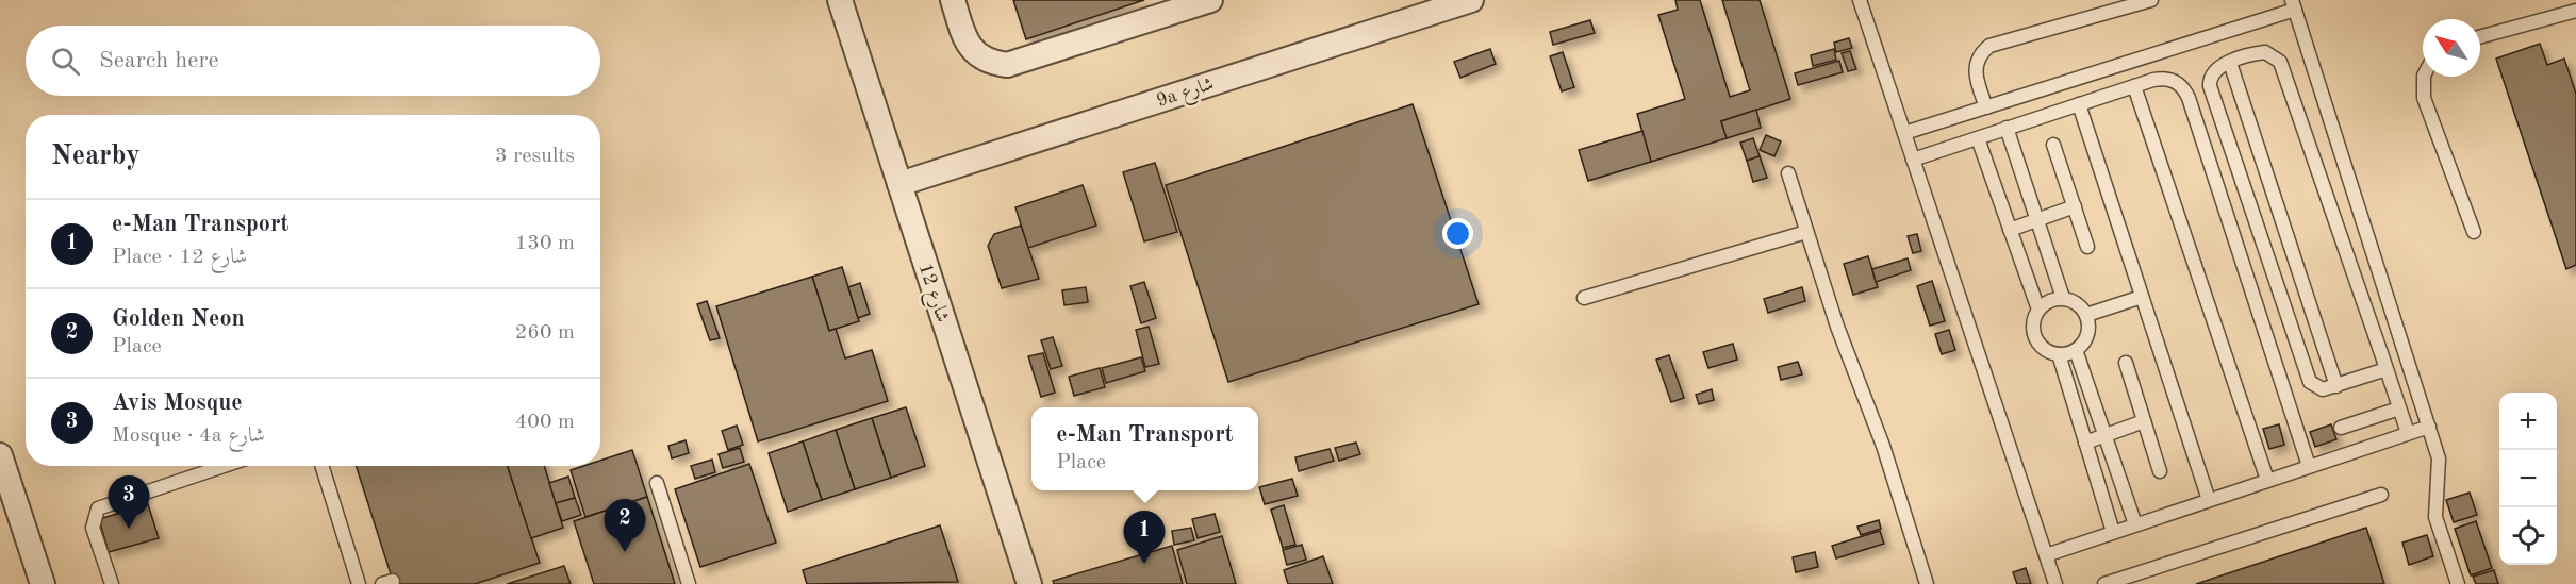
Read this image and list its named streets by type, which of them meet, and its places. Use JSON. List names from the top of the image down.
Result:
{
  "streets": {
    "street": ["9a شارع", "شارع 12"]
  },
  "crossings": [
    ["9a شارع", "شارع 12"]
  ],
  "north": "top left",
  "page": {
    "search": "Search here",
    "heading": ["Nearby", "3 results"],
    "list": [
      {
        "mark": "1",
        "name": "e-Man Transport",
        "note": "Place · شارع 12",
        "value": "130 m"
      },
      {
        "mark": "2",
        "name": "Golden Neon",
        "note": "Place",
        "value": "260 m"
      },
      {
        "mark": "3",
        "name": "Avis Mosque",
        "note": "Mosque · 4a شارع",
        "value": "400 m"
      }
    ],
    "map_buttons": ["+", "−"],
    "popup": ["e-Man Transport", "Place"],
    "pins": ["3", "2", "1"]
  }
}
